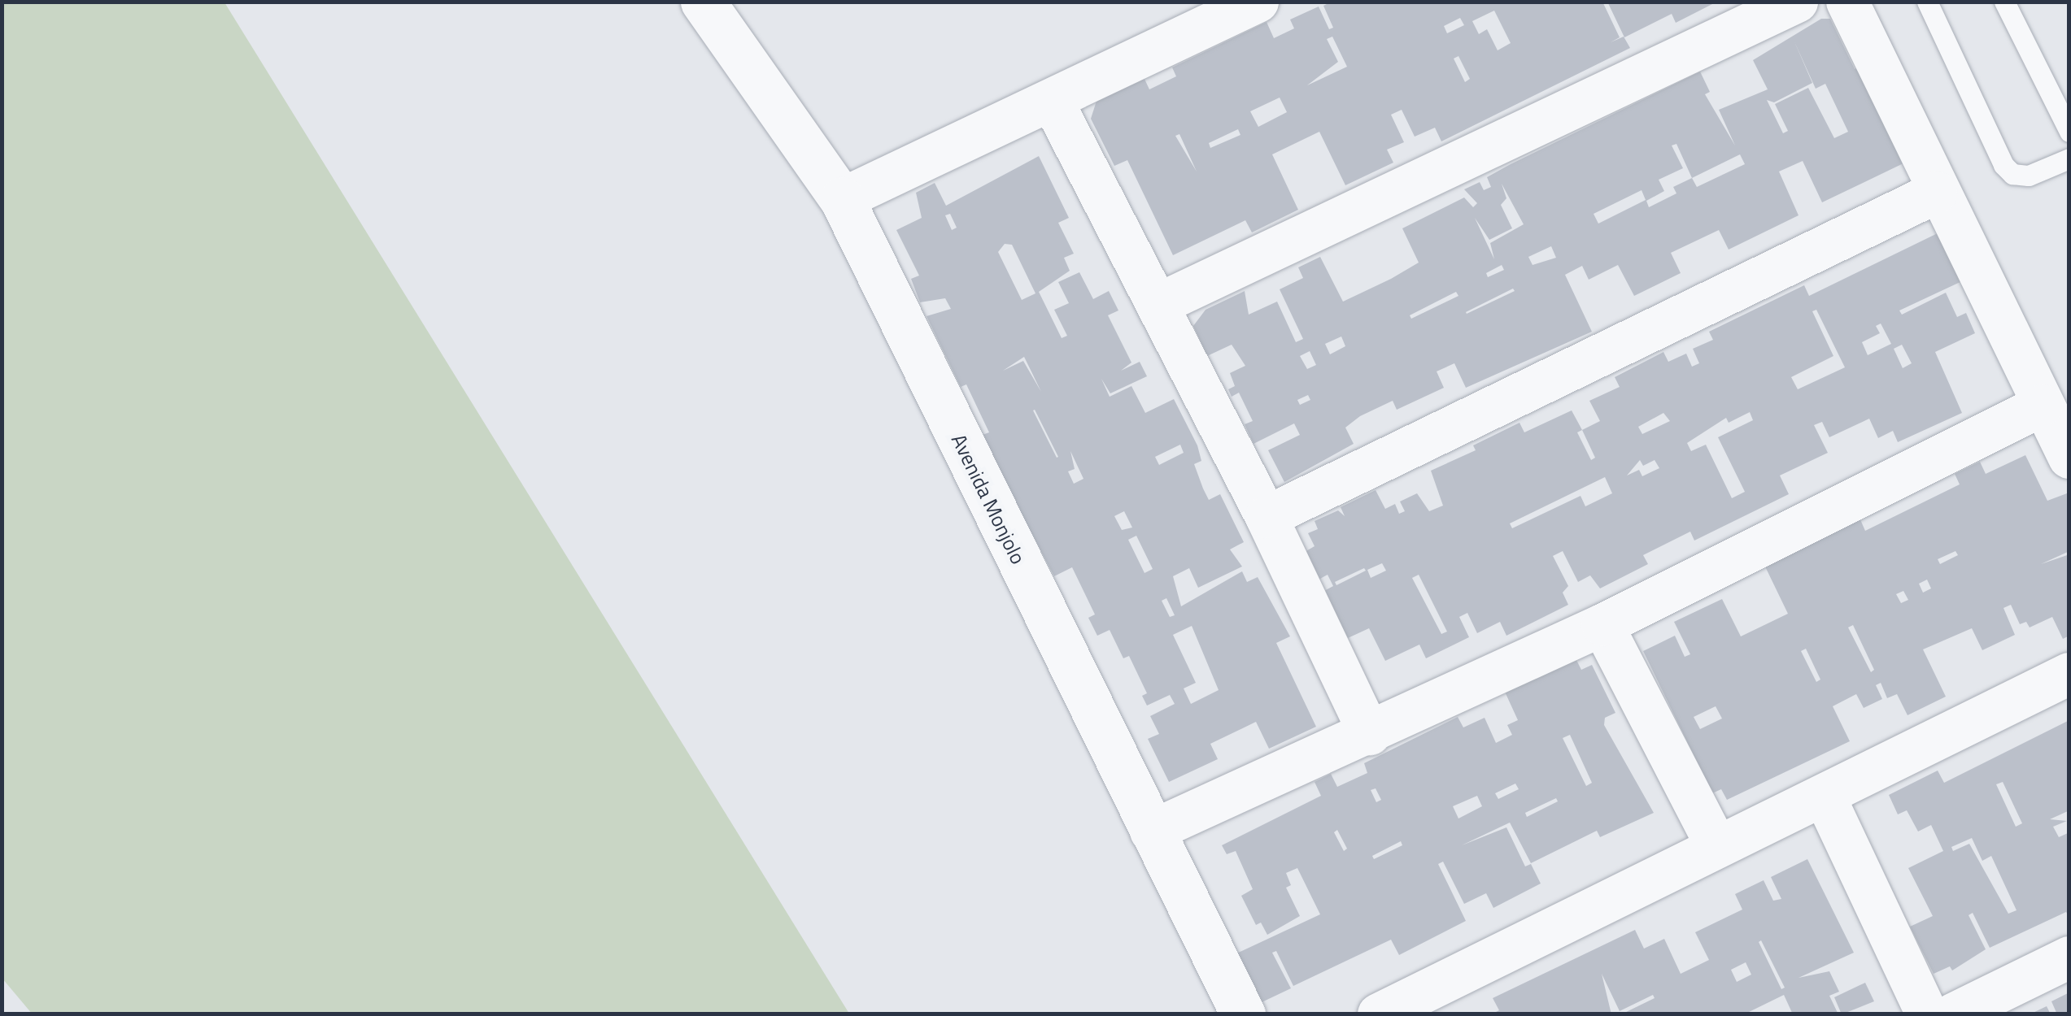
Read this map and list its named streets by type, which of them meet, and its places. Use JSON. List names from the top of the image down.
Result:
{
  "streets": {
    "street": ["Avenida Monjolo"]
  }
}
